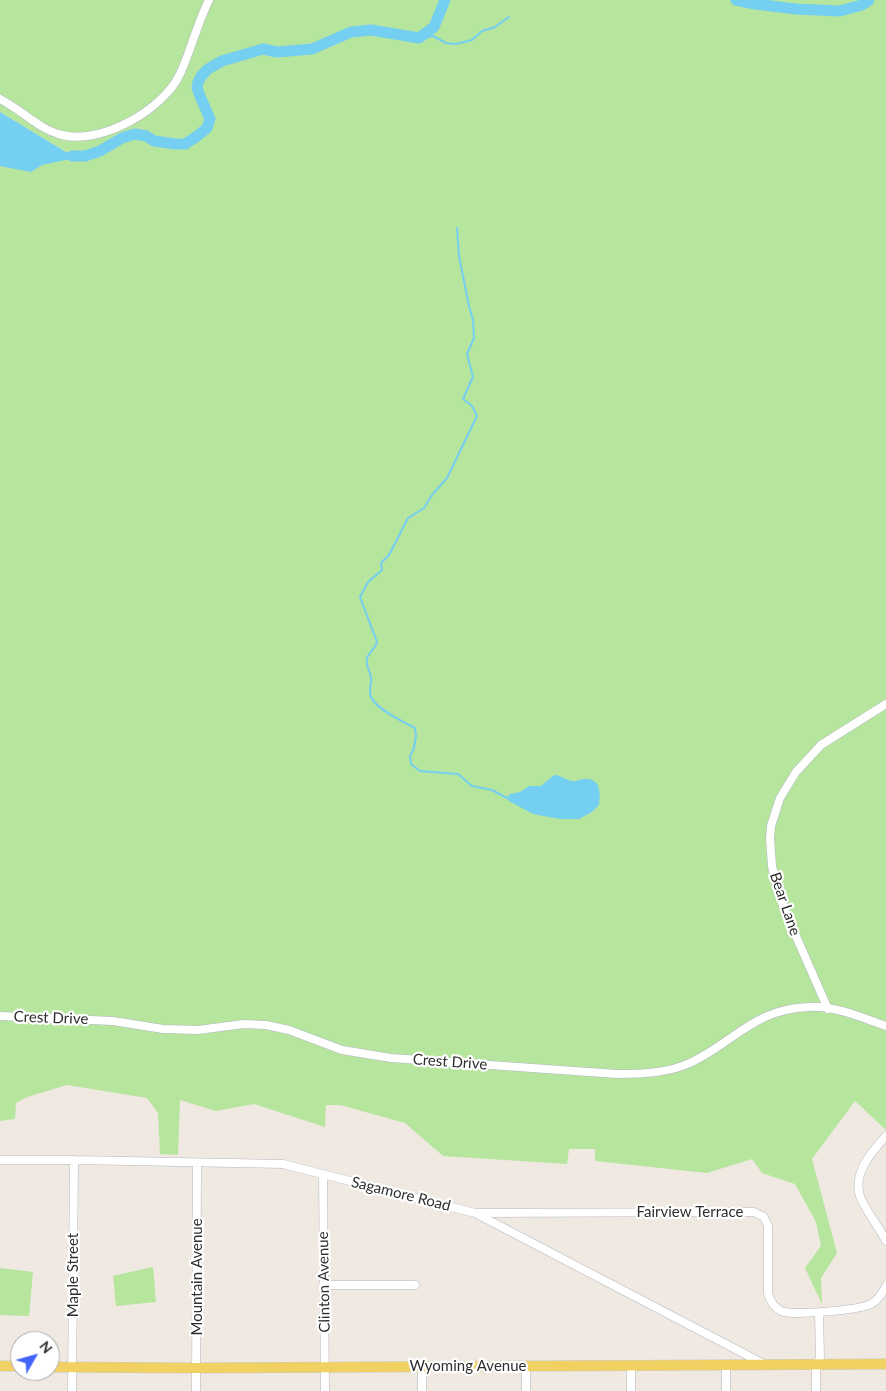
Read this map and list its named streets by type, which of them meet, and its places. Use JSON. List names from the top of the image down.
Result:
{
  "streets": {
    "main road": ["Wyoming Avenue"],
    "street": [
      "Bear Lane",
      "Crest Drive",
      "Sagamore Road",
      "Fairview Terrace",
      "Maple Street",
      "Mountain Avenue",
      "Clinton Avenue"
    ]
  },
  "crossings": [
    ["Bear Lane", "Crest Drive"],
    ["Sagamore Road", "Fairview Terrace"],
    ["Sagamore Road", "Maple Street"],
    ["Sagamore Road", "Mountain Avenue"],
    ["Sagamore Road", "Clinton Avenue"],
    ["Sagamore Road", "Wyoming Avenue"],
    ["Maple Street", "Wyoming Avenue"],
    ["Mountain Avenue", "Wyoming Avenue"],
    ["Clinton Avenue", "Wyoming Avenue"]
  ],
  "north": "top right"
}
